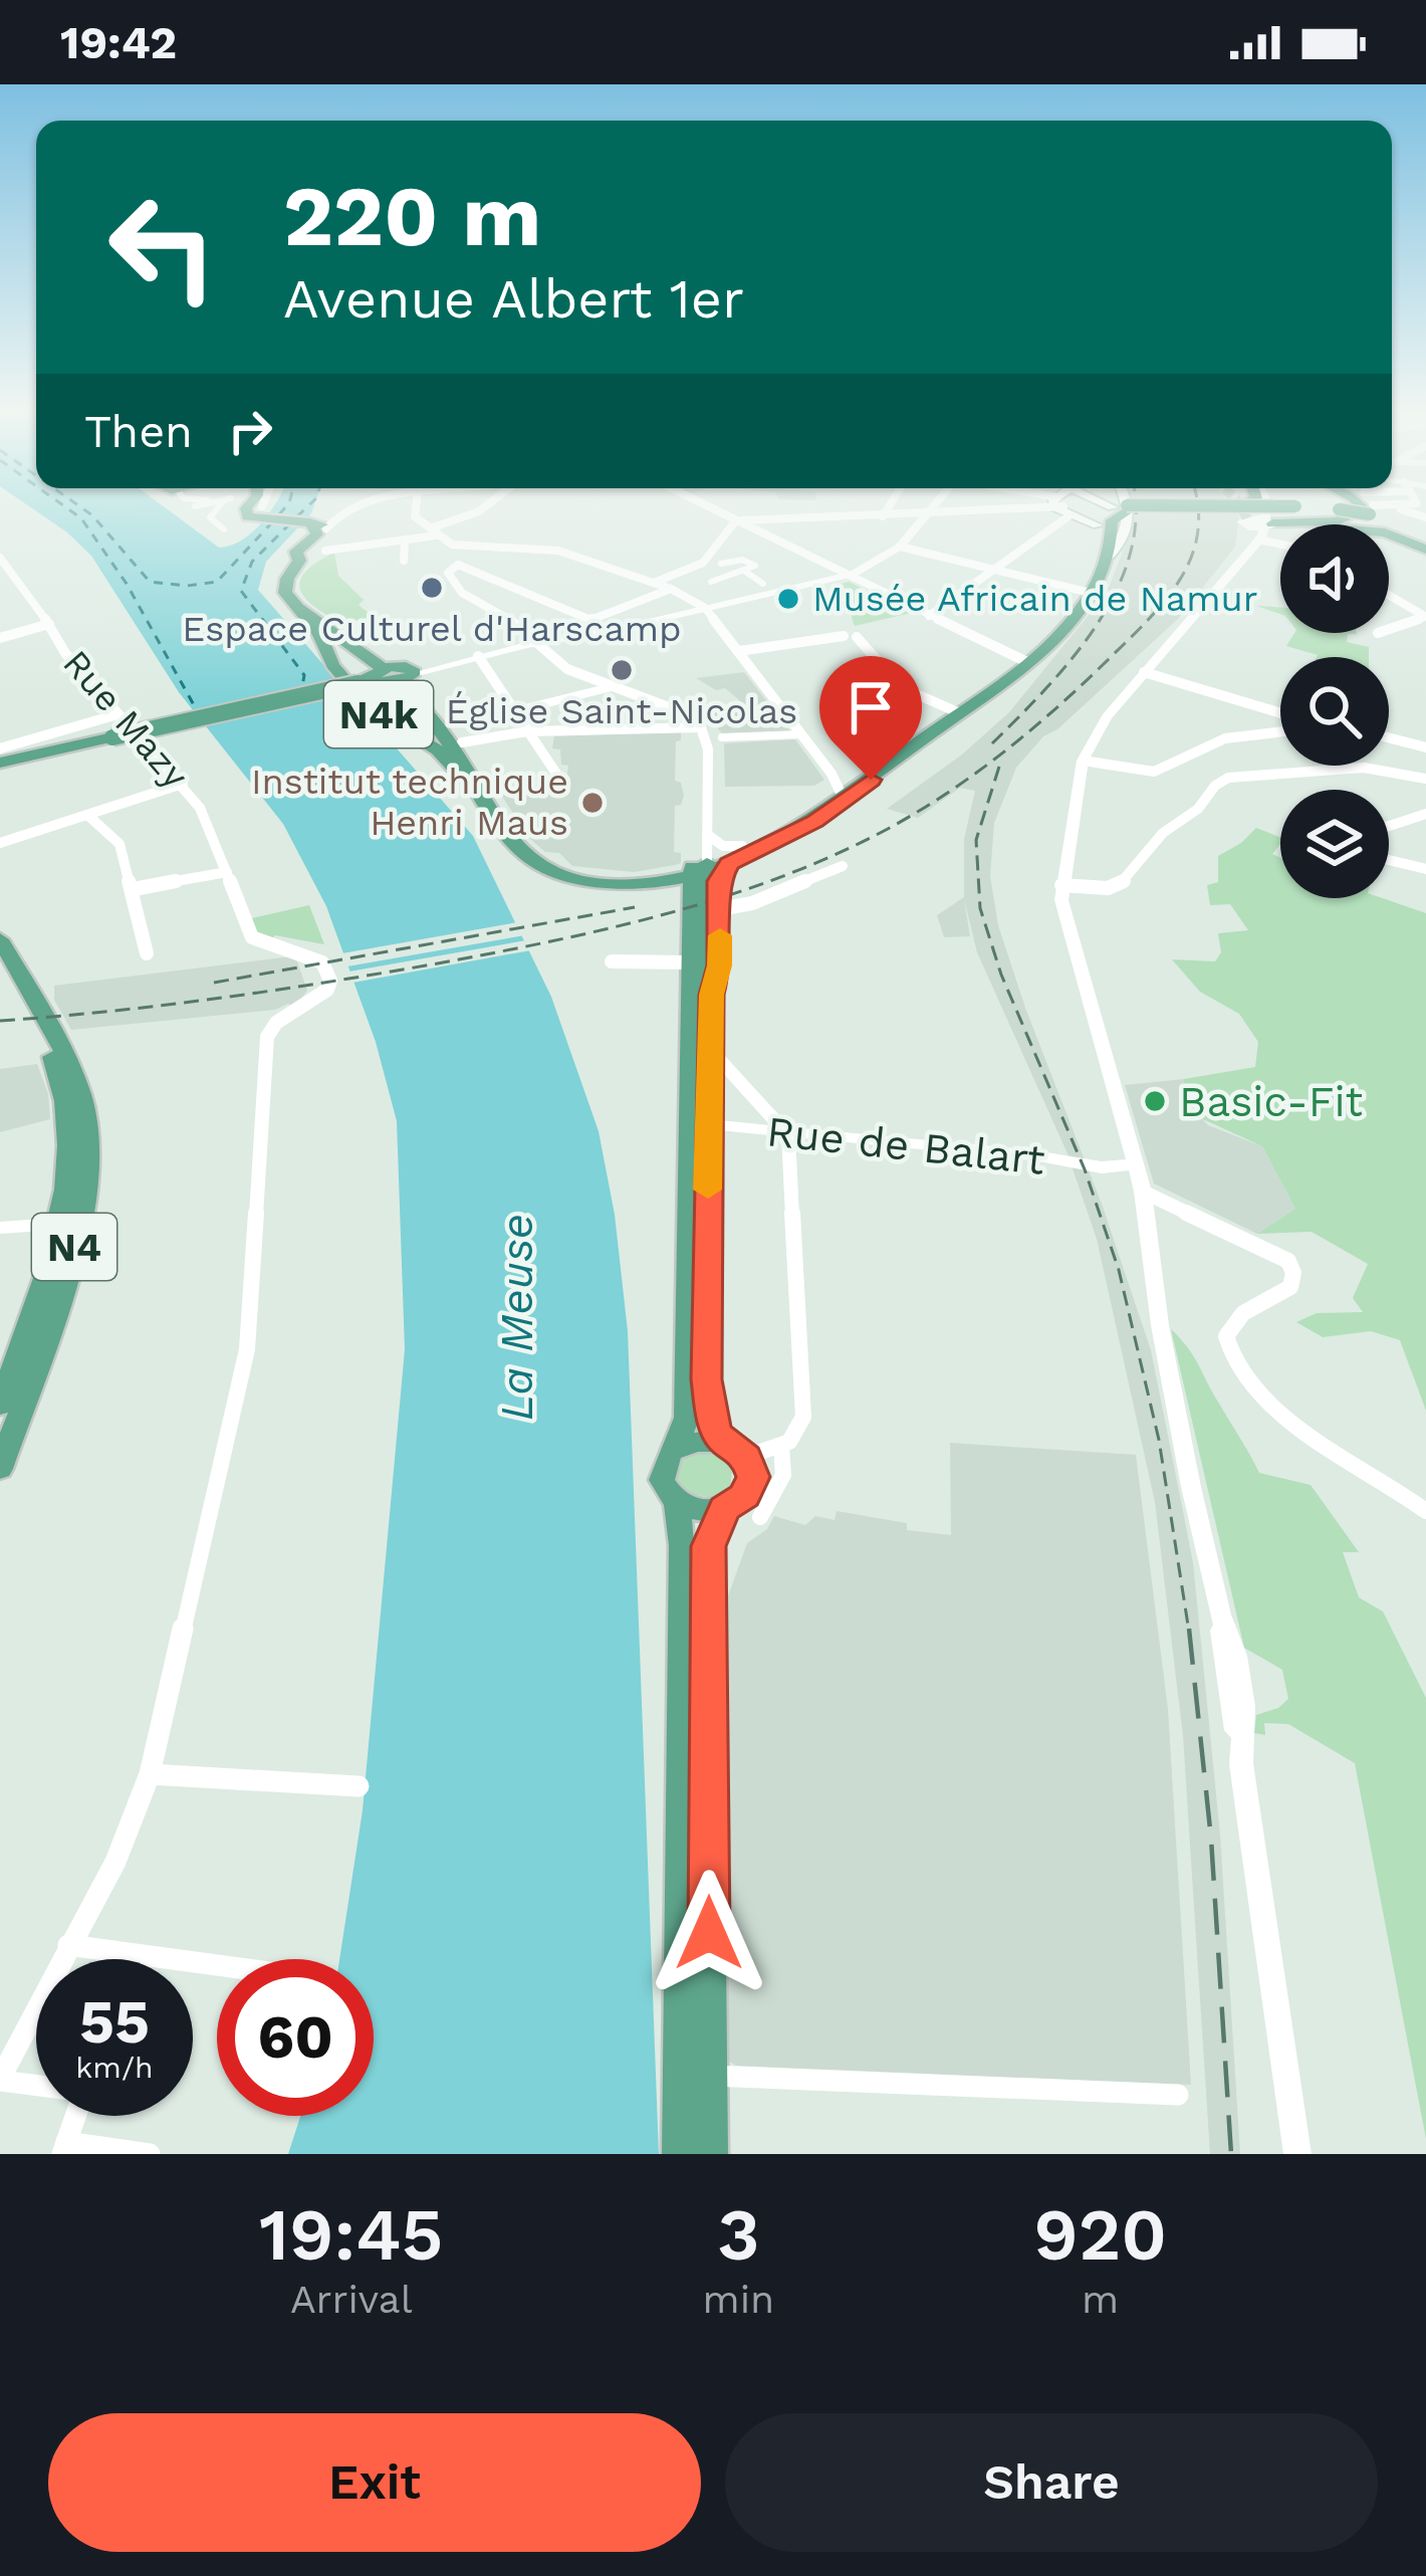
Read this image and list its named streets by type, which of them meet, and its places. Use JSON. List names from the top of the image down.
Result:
{
  "streets": {
    "main road": ["N4k", "N4"],
    "street": ["Rue Mazy", "Rue de Balart"]
  },
  "water": ["La Meuse"],
  "places": [
    "Espace Culturel d'Harscamp",
    "Musée Africain de Namur",
    "Église Saint-Nicolas",
    "Institut technique Henri Maus",
    "Basic-Fit"
  ],
  "page": {
    "status": "19:42",
    "turn": ["220 m", "Avenue Albert 1er"],
    "then": "Then",
    "speed": "55 km/h",
    "limit": "60",
    "eta": [
      "19:45",
      "Arrival",
      "3",
      "min",
      "920",
      "m"
    ],
    "buttons": ["Exit", "Share"]
  }
}
